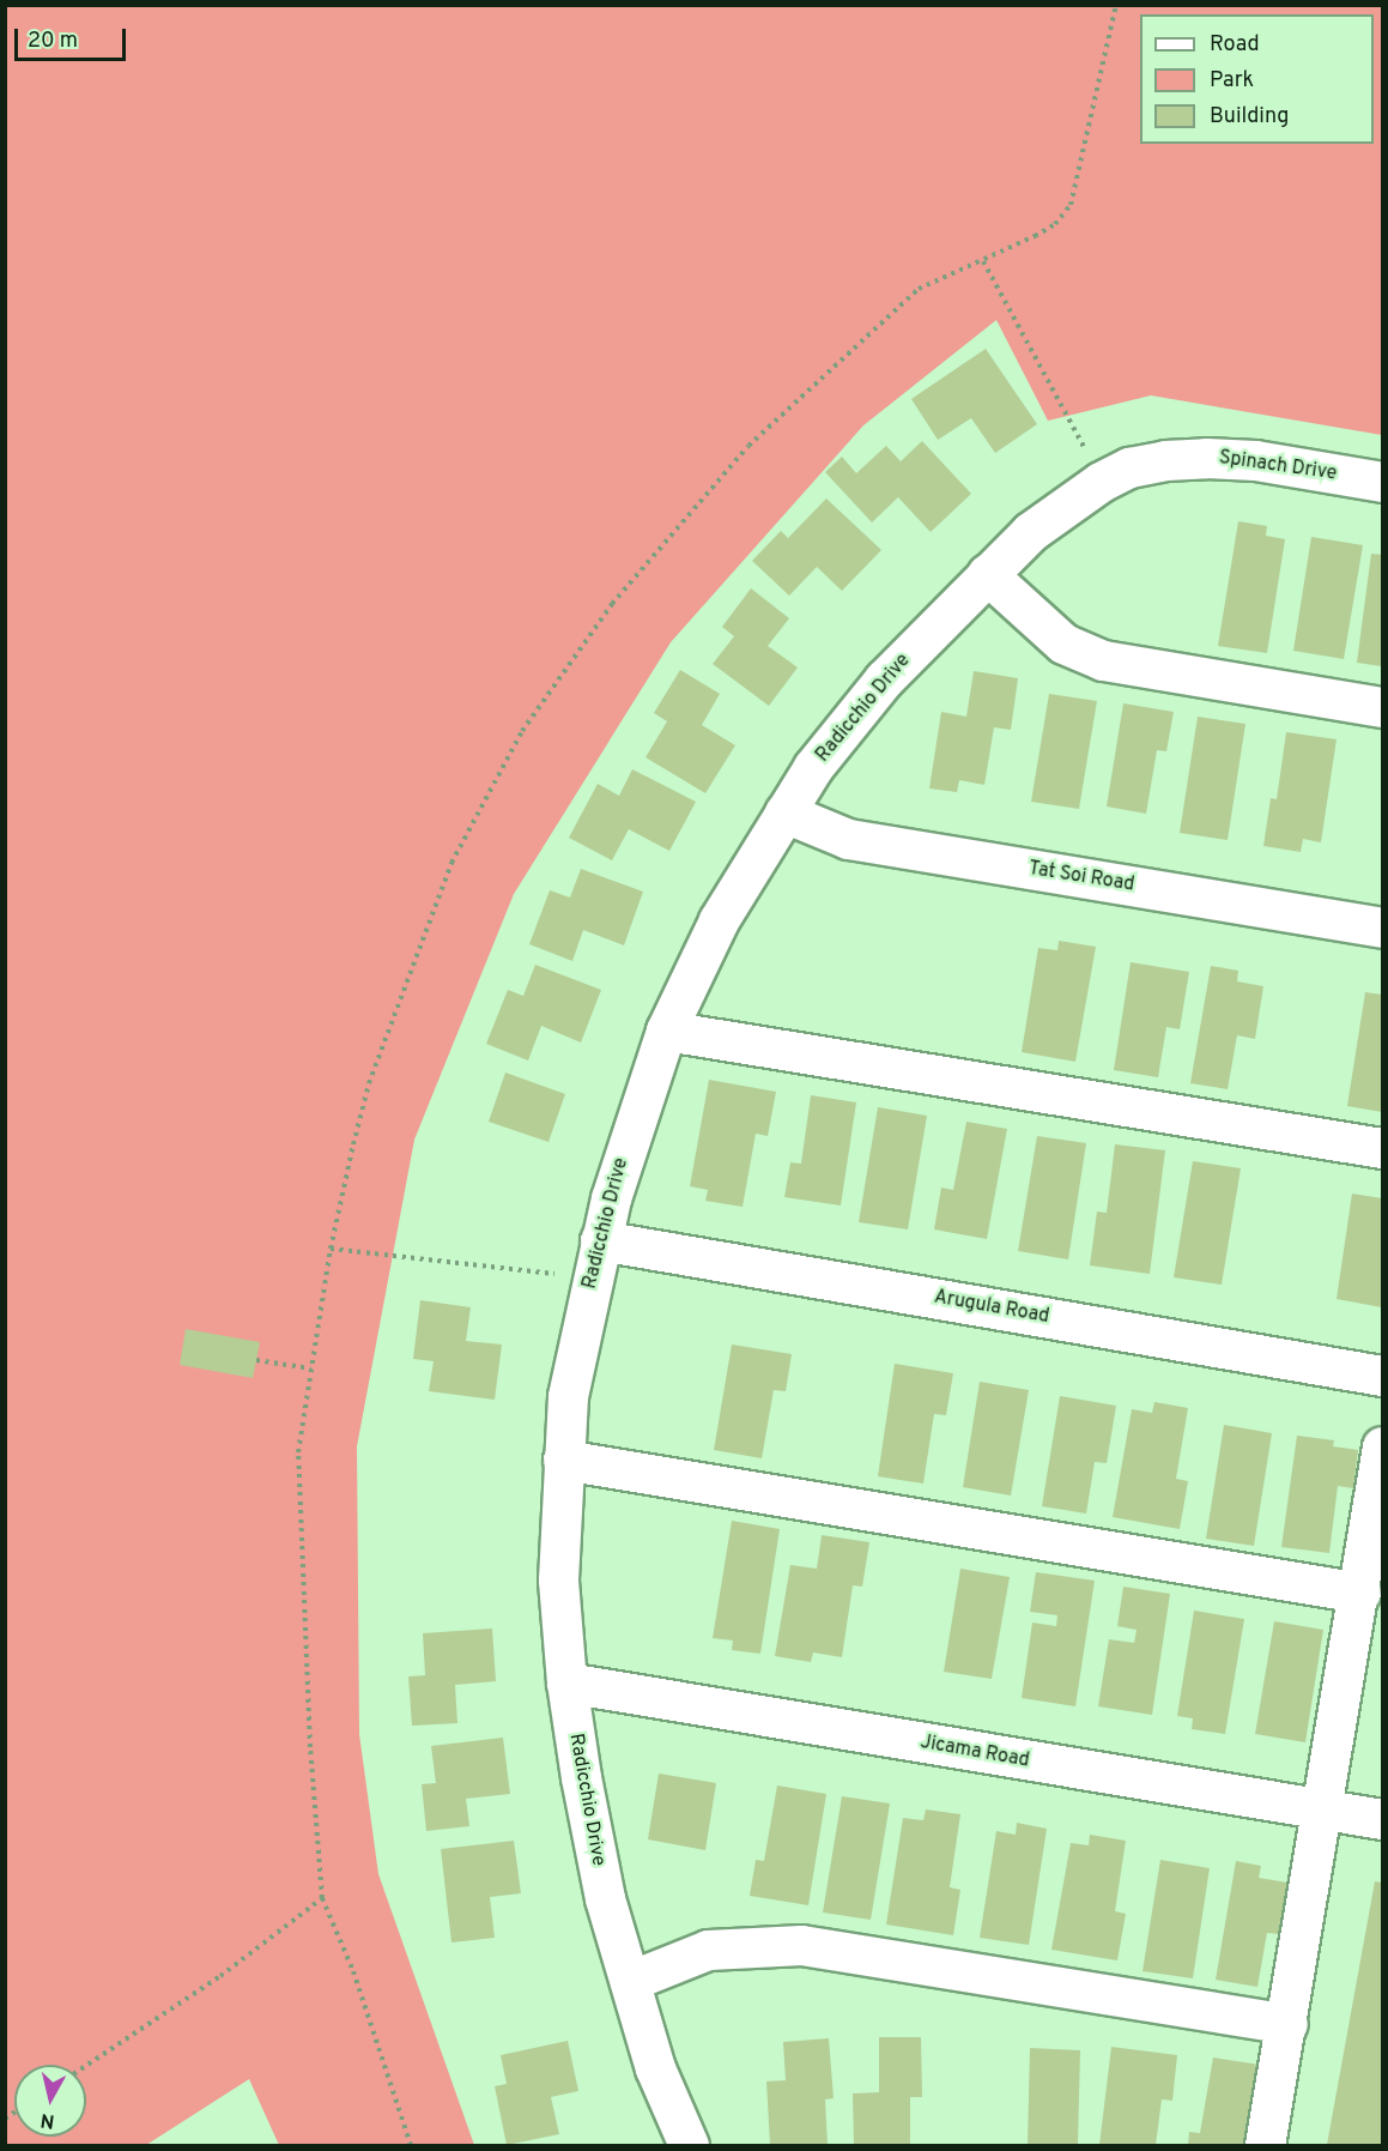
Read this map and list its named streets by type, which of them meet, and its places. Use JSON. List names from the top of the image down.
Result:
{
  "streets": {
    "street": [
      "Spinach Drive",
      "Radicchio Drive",
      "Tat Soi Road",
      "Arugula Road",
      "Jicama Road"
    ]
  },
  "crossings": [
    ["Spinach Drive", "Radicchio Drive"],
    ["Radicchio Drive", "Tat Soi Road"],
    ["Radicchio Drive", "Arugula Road"],
    ["Radicchio Drive", "Jicama Road"]
  ],
  "legend": ["Road", "Park", "Building"],
  "scale_bar": "20 m",
  "north": "bottom"
}
